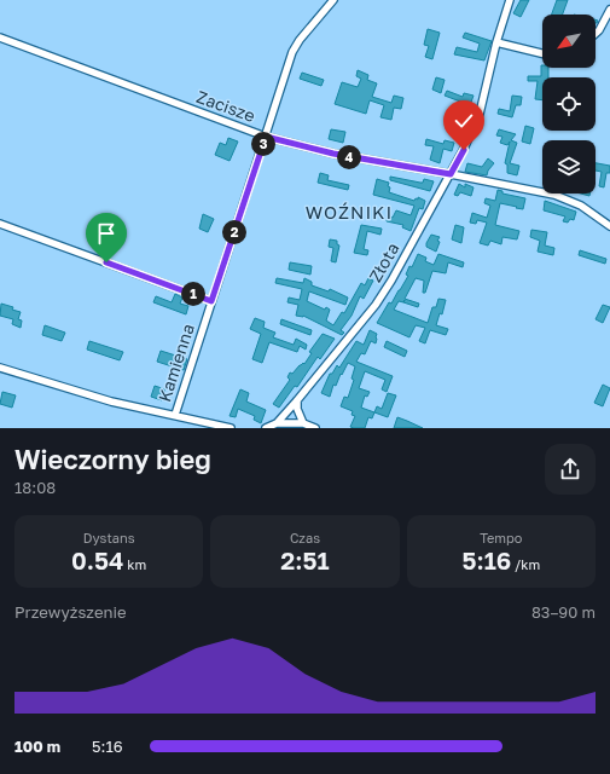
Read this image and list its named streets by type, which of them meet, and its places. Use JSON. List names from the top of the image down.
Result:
{
  "streets": {
    "street": ["Zacisze", "Złota", "Kamienna"]
  },
  "crossings": [
    ["Zacisze", "Złota"],
    ["Zacisze", "Kamienna"]
  ],
  "districts": ["WOŹNIKI"],
  "north": "bottom left",
  "page": {
    "pins": [
      "3",
      "4",
      "2",
      "1"
    ],
    "heading": ["Wieczorny bieg", "18:08"],
    "stats": [
      ["Dystans", "0.54 km"],
      ["Czas", "2:51"],
      ["Tempo", "5:16 /km"]
    ],
    "chart": ["Przewyższenie", "83–90 m"],
    "list": [
      {
        "name": "100 m",
        "note": "5:16"
      }
    ]
  }
}
